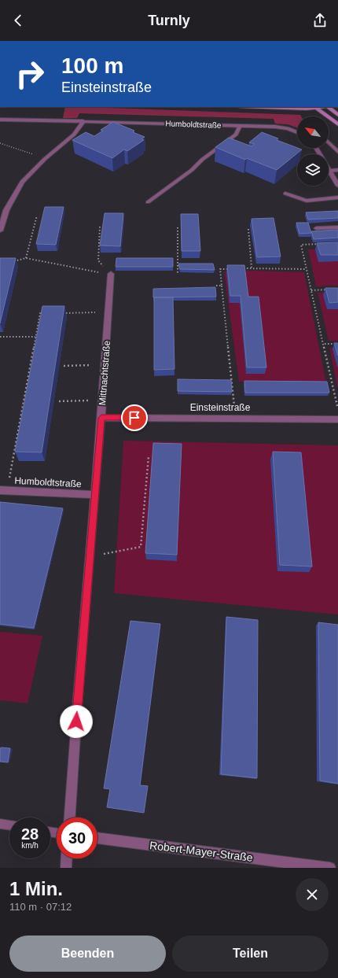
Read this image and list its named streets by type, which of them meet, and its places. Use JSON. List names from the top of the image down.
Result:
{
  "streets": {
    "street": [
      "Humboldtstraße",
      "Mittnachtstraße",
      "Einsteinstraße",
      "Robert-Mayer-Straße"
    ]
  },
  "crossings": [
    ["Humboldtstraße", "Mittnachtstraße"],
    ["Mittnachtstraße", "Einsteinstraße"]
  ],
  "north": "top left",
  "page": {
    "header": "Turnly",
    "turn": ["100 m", "Einsteinstraße"],
    "speed": "28 km/h",
    "limit": "30",
    "heading": ["1 Min.", "110 m · 07:12"],
    "buttons": ["Beenden", "Teilen"]
  }
}
